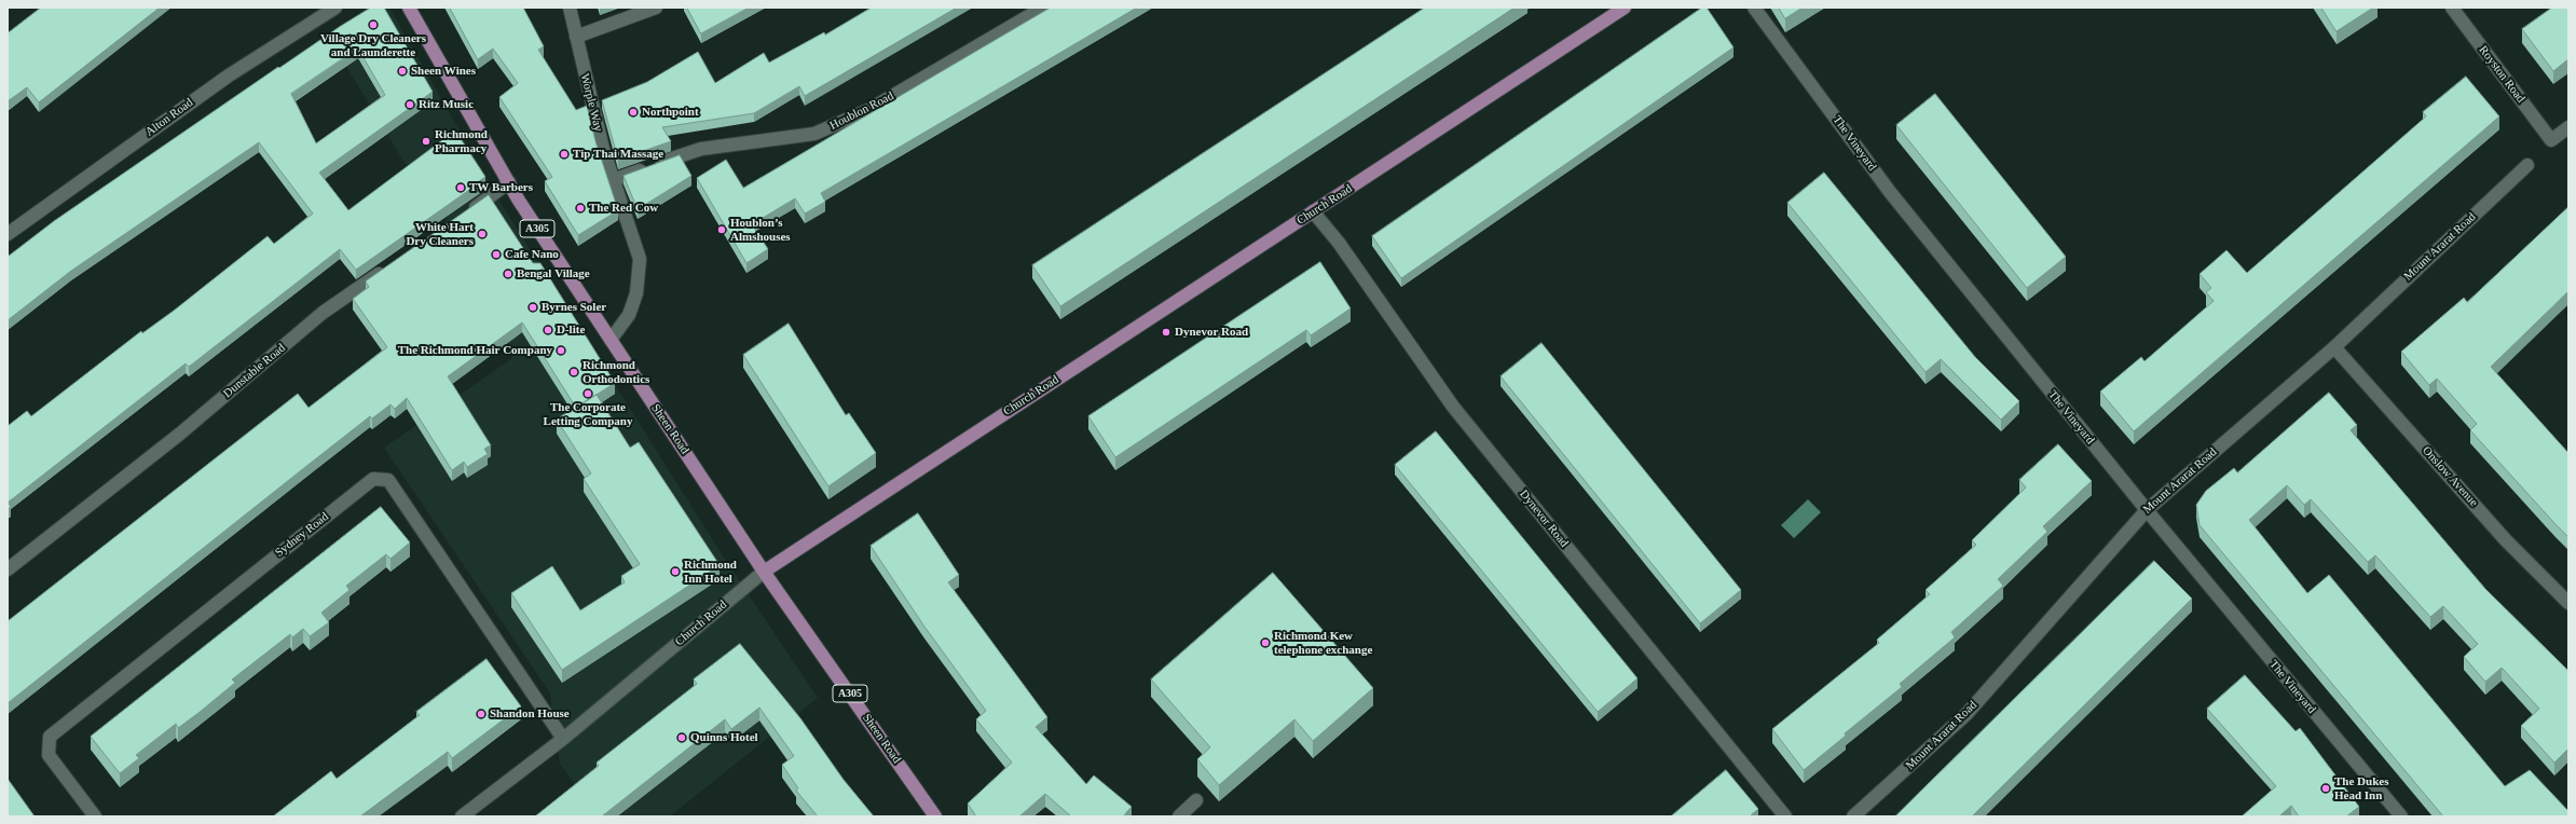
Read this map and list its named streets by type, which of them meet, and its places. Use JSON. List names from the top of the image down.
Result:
{
  "streets": {
    "main road": ["Church Road", "A305", "Sheen Road"],
    "street": [
      "Royston Road",
      "Worple Way",
      "Houblon Road",
      "Alton Road",
      "The Vineyard",
      "Mount Ararat Road",
      "Dunstable Road",
      "Onslow Avenue",
      "Dynevor Road",
      "Sydney Road"
    ]
  },
  "crossings": [
    ["Worple Way", "Houblon Road"],
    ["Worple Way", "Sheen Road"],
    ["The Vineyard", "Mount Ararat Road"],
    ["Church Road", "Sheen Road"],
    ["Church Road", "Dynevor Road"],
    ["Church Road", "Sydney Road"],
    ["Mount Ararat Road", "Onslow Avenue"]
  ],
  "places": [
    "Village Dry Cleaners and Launderette",
    "Sheen Wines",
    "Ritz Music",
    "Northpoint",
    "Richmond Pharmacy",
    "Tip Thai Massage",
    "TW Barbers",
    "The Red Cow",
    "Houblon’s Almshouses",
    "White Hart Dry Cleaners",
    "Cafe Nano",
    "Bengal Village",
    "Byrnes Soler",
    "D-lite",
    "Dynevor Road",
    "The Richmond Hair Company",
    "Richmond Orthodontics",
    "The Corporate Letting Company",
    "Richmond Inn Hotel",
    "Richmond Kew telephone exchange",
    "Shandon House",
    "Quinns Hotel",
    "The Dukes Head Inn"
  ]
}
